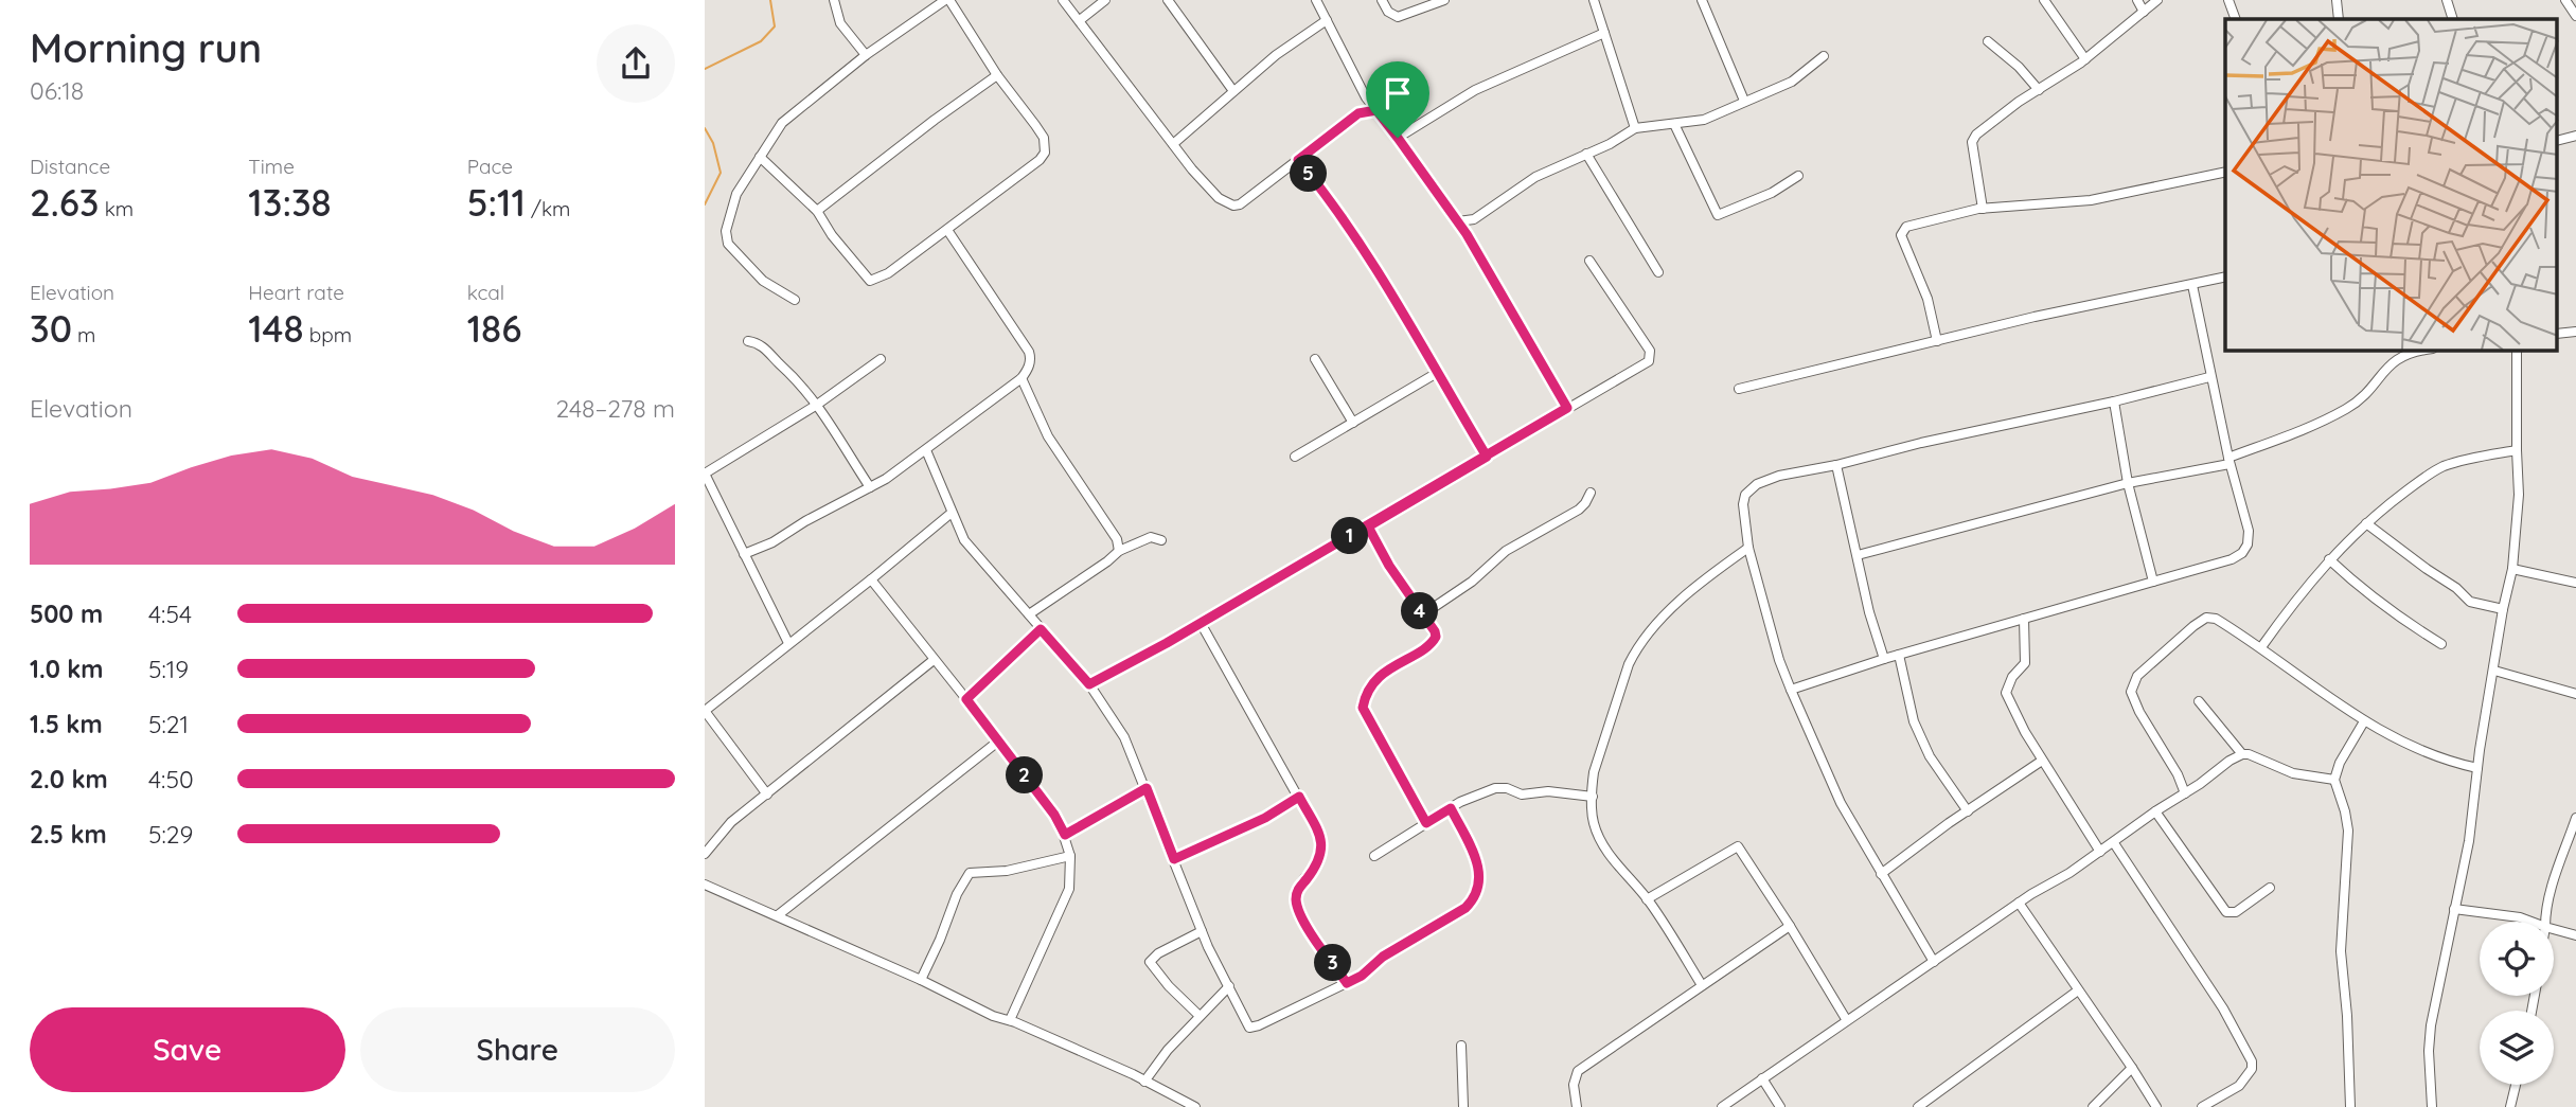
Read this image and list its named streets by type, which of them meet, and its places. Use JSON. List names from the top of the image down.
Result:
{
  "page": {
    "heading": ["Morning run", "06:18"],
    "stats": [
      ["Distance", "2.63 km"],
      ["Time", "13:38"],
      ["Pace", "5:11 /km"],
      ["Elevation", "30 m"],
      ["Heart rate", "148 bpm"],
      ["kcal", "186"]
    ],
    "pins": [
      "5",
      "1",
      "4",
      "2",
      "3"
    ],
    "chart": ["Elevation", "248–278 m"],
    "list": [
      {
        "name": "500 m",
        "note": "4:54"
      },
      {
        "name": "1.0 km",
        "note": "5:19"
      },
      {
        "name": "1.5 km",
        "note": "5:21"
      },
      {
        "name": "2.0 km",
        "note": "4:50"
      },
      {
        "name": "2.5 km",
        "note": "5:29"
      }
    ],
    "buttons": ["Save", "Share"]
  }
}
